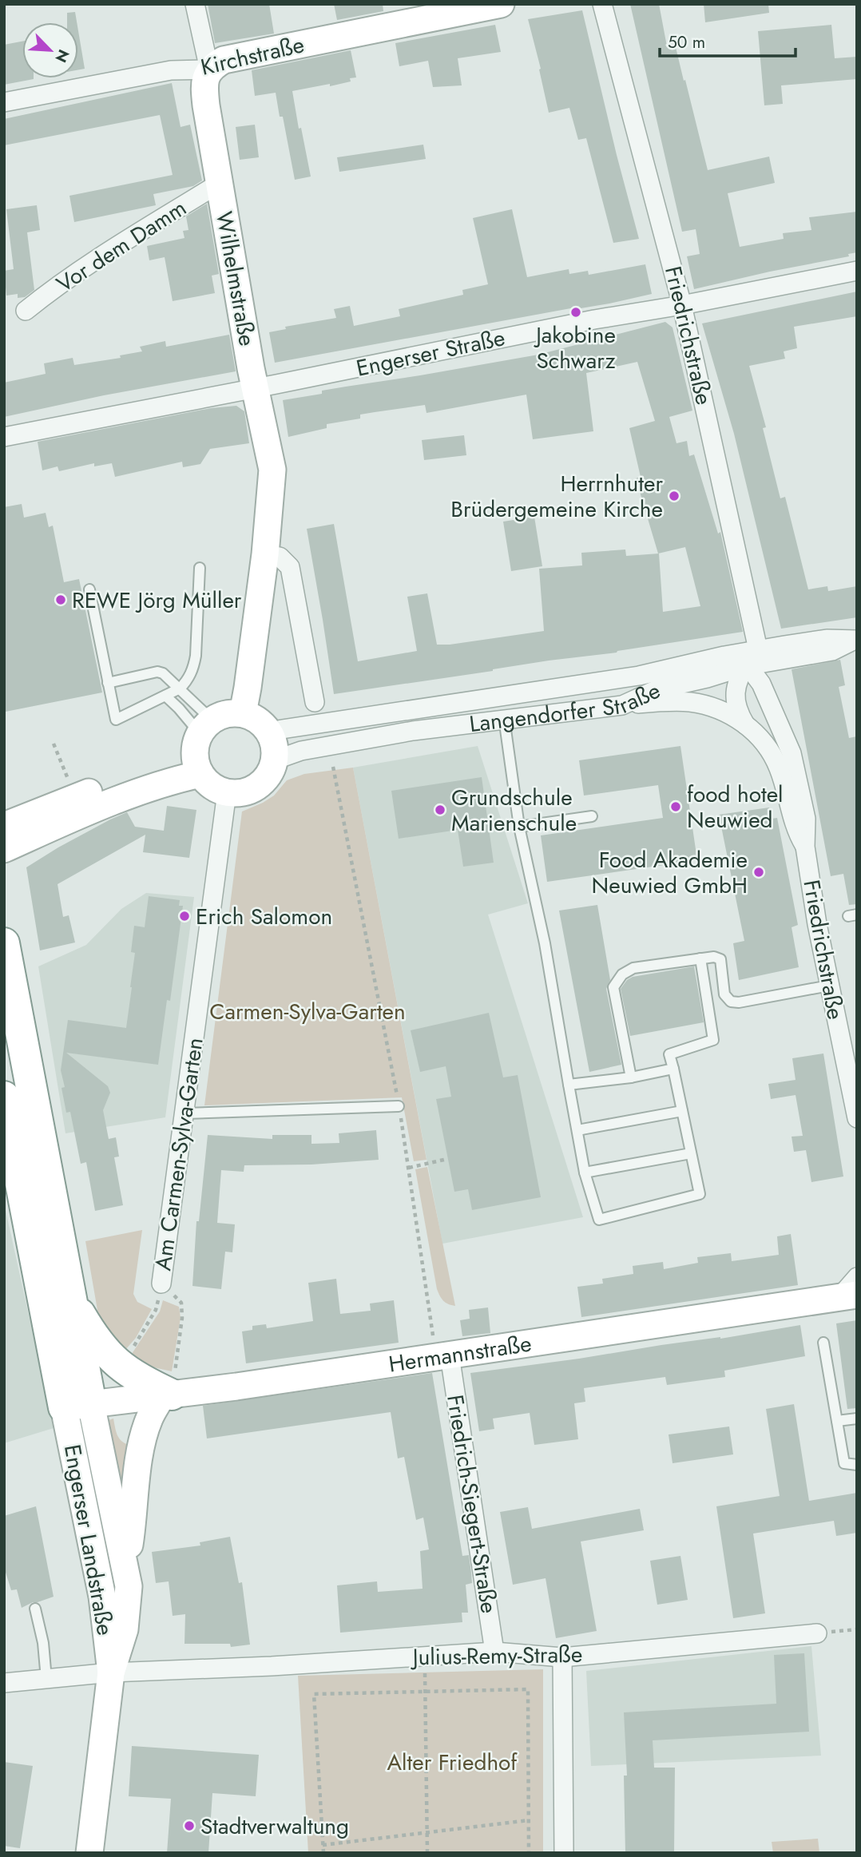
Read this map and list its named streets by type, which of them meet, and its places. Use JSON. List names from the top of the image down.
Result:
{
  "streets": {
    "street": [
      "Kirchstraße",
      "Vor dem Damm",
      "Wilhelmstraße",
      "Friedrichstraße",
      "Engerser Straße",
      "Langendorfer Straße",
      "Am Carmen-Sylva-Garten",
      "Hermannstraße",
      "Friedrich-Siegert-Straße",
      "Engerser Landstraße",
      "Julius-Remy-Straße"
    ]
  },
  "crossings": [
    ["Kirchstraße", "Wilhelmstraße"],
    ["Vor dem Damm", "Wilhelmstraße"],
    ["Wilhelmstraße", "Engerser Straße"],
    ["Wilhelmstraße", "Langendorfer Straße"],
    ["Wilhelmstraße", "Am Carmen-Sylva-Garten"],
    ["Friedrichstraße", "Engerser Straße"],
    ["Friedrichstraße", "Langendorfer Straße"],
    ["Langendorfer Straße", "Am Carmen-Sylva-Garten"],
    ["Hermannstraße", "Friedrich-Siegert-Straße"],
    ["Hermannstraße", "Engerser Landstraße"],
    ["Friedrich-Siegert-Straße", "Julius-Remy-Straße"],
    ["Engerser Landstraße", "Julius-Remy-Straße"]
  ],
  "parks": ["Carmen-Sylva-Garten", "Alter Friedhof"],
  "places": [
    "Jakobine Schwarz",
    "Herrnhuter Brüdergemeine Kirche",
    "REWE Jörg Müller",
    "food hotel Neuwied",
    "Grundschule Marienschule",
    "Food Akademie Neuwied GmbH",
    "Erich Salomon",
    "Stadtverwaltung"
  ],
  "scale_bar": "50 m",
  "north": "bottom right"
}
